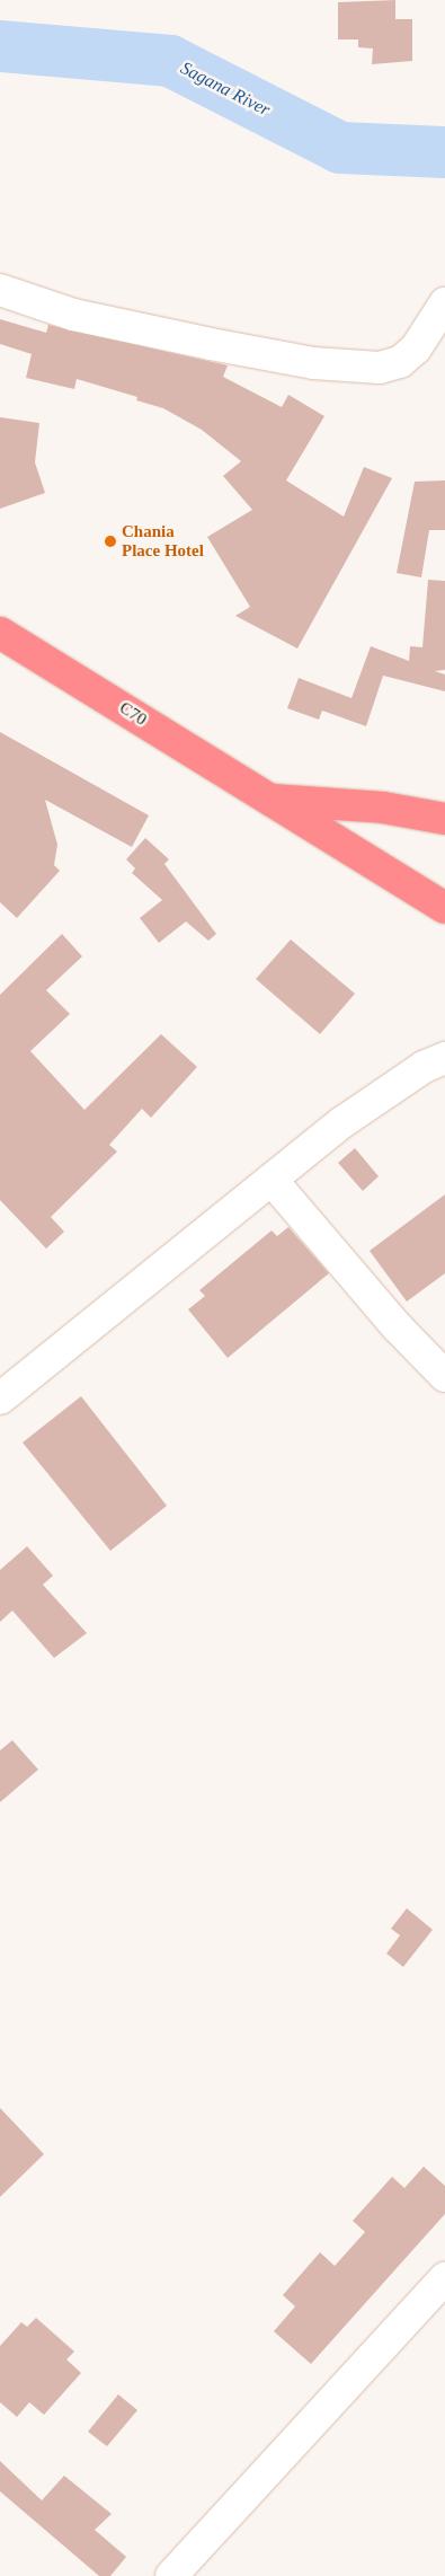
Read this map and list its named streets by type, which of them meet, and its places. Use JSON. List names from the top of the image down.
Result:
{
  "streets": {
    "highway": ["C70"]
  },
  "water": ["Sagana River"],
  "places": ["Chania Place Hotel"]
}
